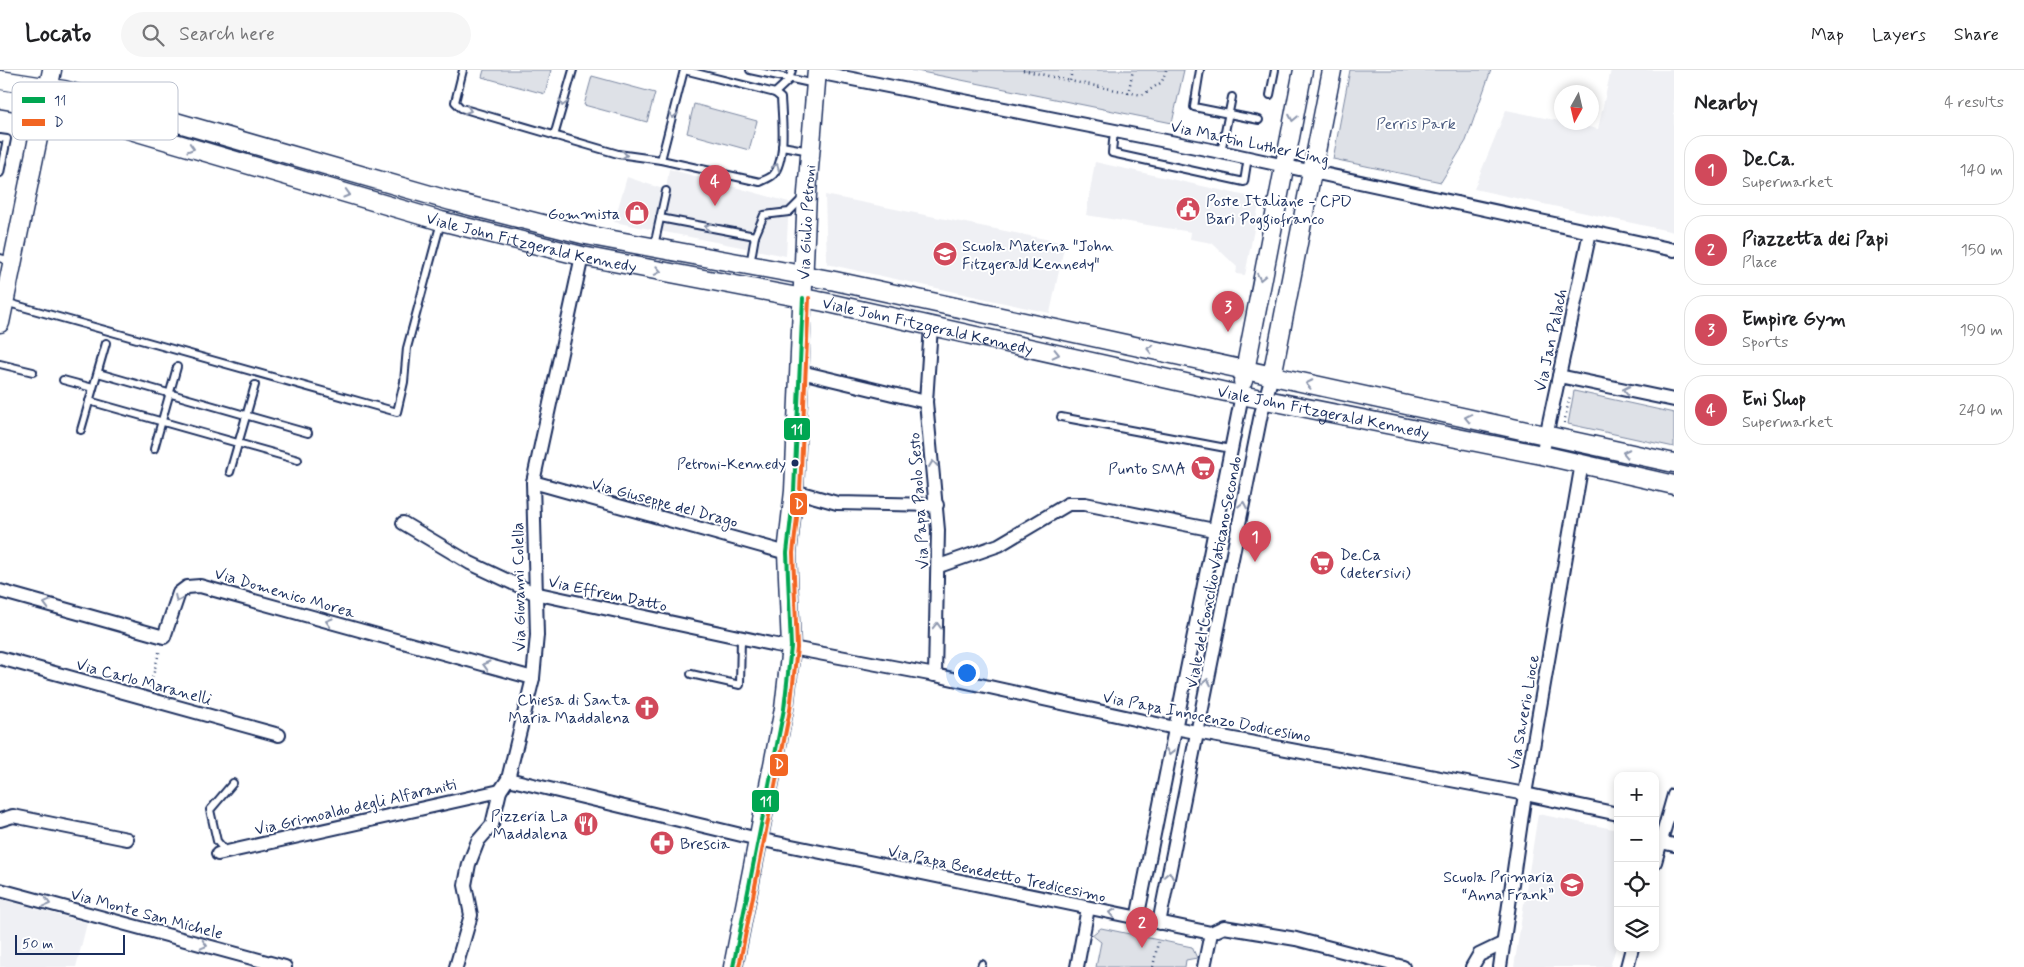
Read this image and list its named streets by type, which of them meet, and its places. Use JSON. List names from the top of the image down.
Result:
{
  "streets": {
    "main road": ["Via Giulio Petroni", "Viale John Fitzgerald Kennedy"],
    "street": [
      "Via Martin Luther King",
      "Via Jan Palach",
      "Via Papa Paolo Sesto",
      "Via Giuseppe del Drago",
      "Viale del Concilio Vaticano Secondo",
      "Via Giovanni Colella",
      "Via Domenico Morea",
      "Via Effrem Datto",
      "Via Carlo Maranelli",
      "Via Saverio Lioce",
      "Via Papa Innocenzo Dodicesimo",
      "Via Grimoaldo degli Alfaraniti",
      "Via Papa Benedetto Tredicesimo",
      "Via Monte San Michele"
    ]
  },
  "crossings": [
    ["Via Martin Luther King", "Via Giulio Petroni"],
    ["Via Martin Luther King", "Via Jan Palach"],
    ["Via Giulio Petroni", "Viale John Fitzgerald Kennedy"],
    ["Via Giulio Petroni", "Via Giuseppe del Drago"],
    ["Via Giulio Petroni", "Via Effrem Datto"],
    ["Via Giulio Petroni", "Via Papa Innocenzo Dodicesimo"],
    ["Via Giulio Petroni", "Via Papa Benedetto Tredicesimo"],
    ["Viale John Fitzgerald Kennedy", "Via Jan Palach"],
    ["Viale John Fitzgerald Kennedy", "Via Papa Paolo Sesto"],
    ["Viale John Fitzgerald Kennedy", "Viale del Concilio Vaticano Secondo"],
    ["Viale John Fitzgerald Kennedy", "Via Giovanni Colella"],
    ["Viale John Fitzgerald Kennedy", "Via Saverio Lioce"],
    ["Via Papa Paolo Sesto", "Via Papa Innocenzo Dodicesimo"],
    ["Via Giuseppe del Drago", "Via Giovanni Colella"],
    ["Viale del Concilio Vaticano Secondo", "Via Papa Innocenzo Dodicesimo"],
    ["Viale del Concilio Vaticano Secondo", "Via Papa Benedetto Tredicesimo"],
    ["Via Giovanni Colella", "Via Domenico Morea"],
    ["Via Giovanni Colella", "Via Effrem Datto"],
    ["Via Giovanni Colella", "Via Grimoaldo degli Alfaraniti"],
    ["Via Effrem Datto", "Via Papa Innocenzo Dodicesimo"],
    ["Via Saverio Lioce", "Via Papa Innocenzo Dodicesimo"]
  ],
  "one_way": ["Via Papa Paolo Sesto", "Via Domenico Morea"],
  "parks": ["Perris Park"],
  "places": {
    "public building": ["Poste Italiane - CPD Bari Poggiofranco"],
    "shop": ["Gommista"],
    "school or university": ["Scuola Materna \"John Fitzgerald Kennedy\"", "Scuola Primaria “Anna Frank”"],
    "other": ["Petroni-Kennedy"],
    "supermarket": ["Punto SMA", "De.Ca (detersivi)"],
    "church": ["Chiesa di Santa Maria Maddalena"],
    "restaurant": ["Pizzeria La Maddalena"],
    "pharmacy": ["Brescia"]
  },
  "lines": ["transit line 11", "transit line D"],
  "legend": ["11", "D"],
  "scale_bar": "50 m",
  "north": "bottom",
  "page": {
    "header": "Locato",
    "search": "Search here",
    "nav": ["Map", "Layers", "Share"],
    "heading": ["Nearby", "4 results"],
    "list": [
      {
        "mark": "1",
        "name": "De.Ca.",
        "note": "Supermarket",
        "value": "140 m"
      },
      {
        "mark": "2",
        "name": "Piazzetta dei Papi",
        "note": "Place",
        "value": "150 m"
      },
      {
        "mark": "3",
        "name": "Empire Gym",
        "note": "Sports",
        "value": "190 m"
      },
      {
        "mark": "4",
        "name": "Eni Shop",
        "note": "Supermarket",
        "value": "240 m"
      }
    ],
    "pins": [
      "4",
      "3",
      "1",
      "2"
    ],
    "map_buttons": ["+", "−"],
    "scale": "50 m"
  }
}
